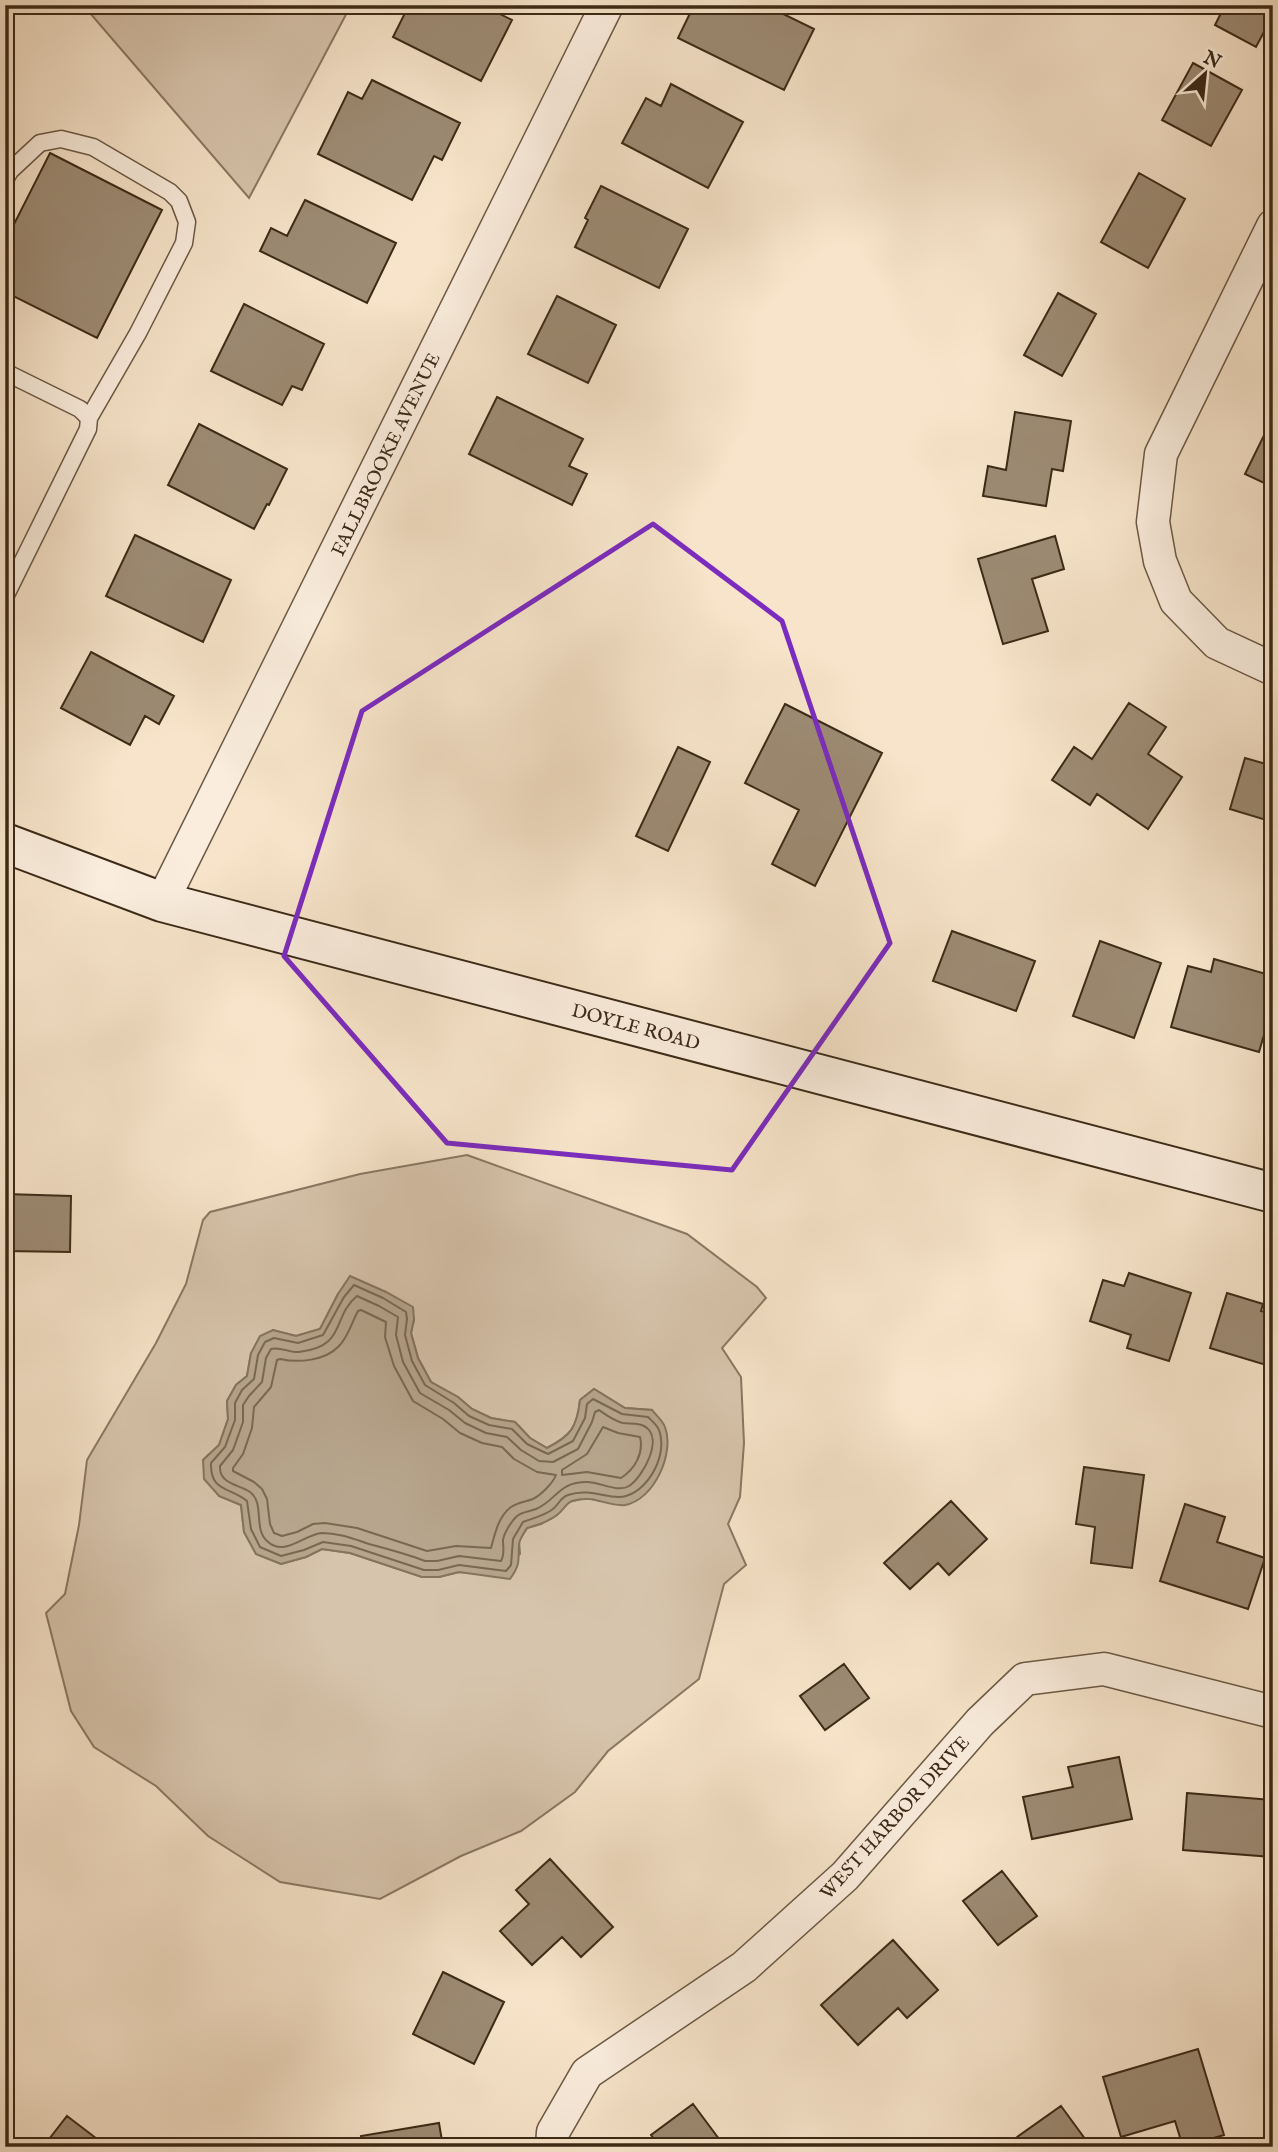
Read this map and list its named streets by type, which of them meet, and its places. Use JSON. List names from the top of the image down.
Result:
{
  "streets": {
    "main road": ["DOYLE ROAD"],
    "street": ["FALLBROOKE AVENUE", "WEST HARBOR DRIVE"]
  },
  "crossings": [
    ["FALLBROOKE AVENUE", "DOYLE ROAD"]
  ],
  "north": "top right"
}
